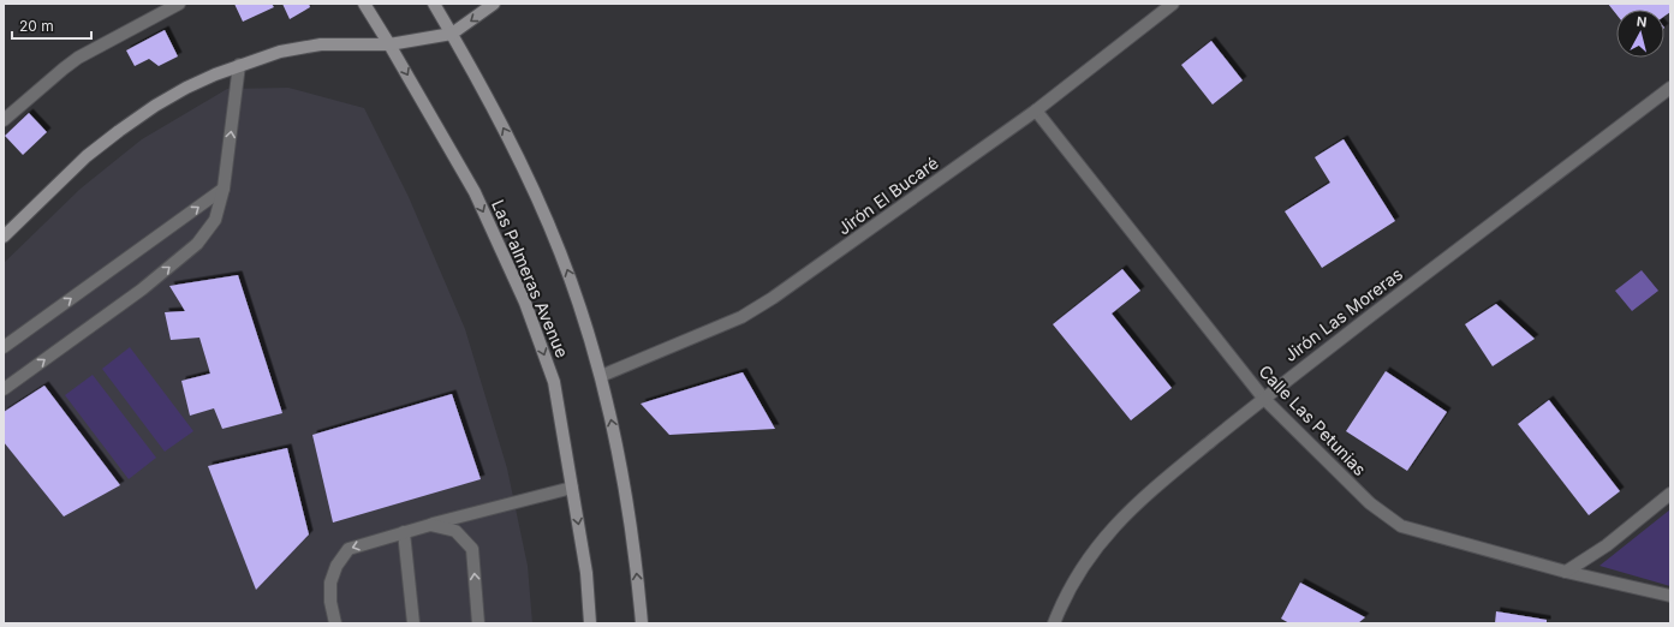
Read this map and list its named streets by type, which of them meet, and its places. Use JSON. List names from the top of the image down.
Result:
{
  "streets": {
    "main road": ["Las Palmeras Avenue"],
    "street": ["Jirón El Bucaré", "Jirón Las Moreras", "Calle Las Petunias"]
  },
  "crossings": [
    ["Jirón El Bucaré", "Las Palmeras Avenue"],
    ["Jirón El Bucaré", "Calle Las Petunias"],
    ["Jirón Las Moreras", "Calle Las Petunias"]
  ],
  "scale_bar": "20 m",
  "north": "top"
}
